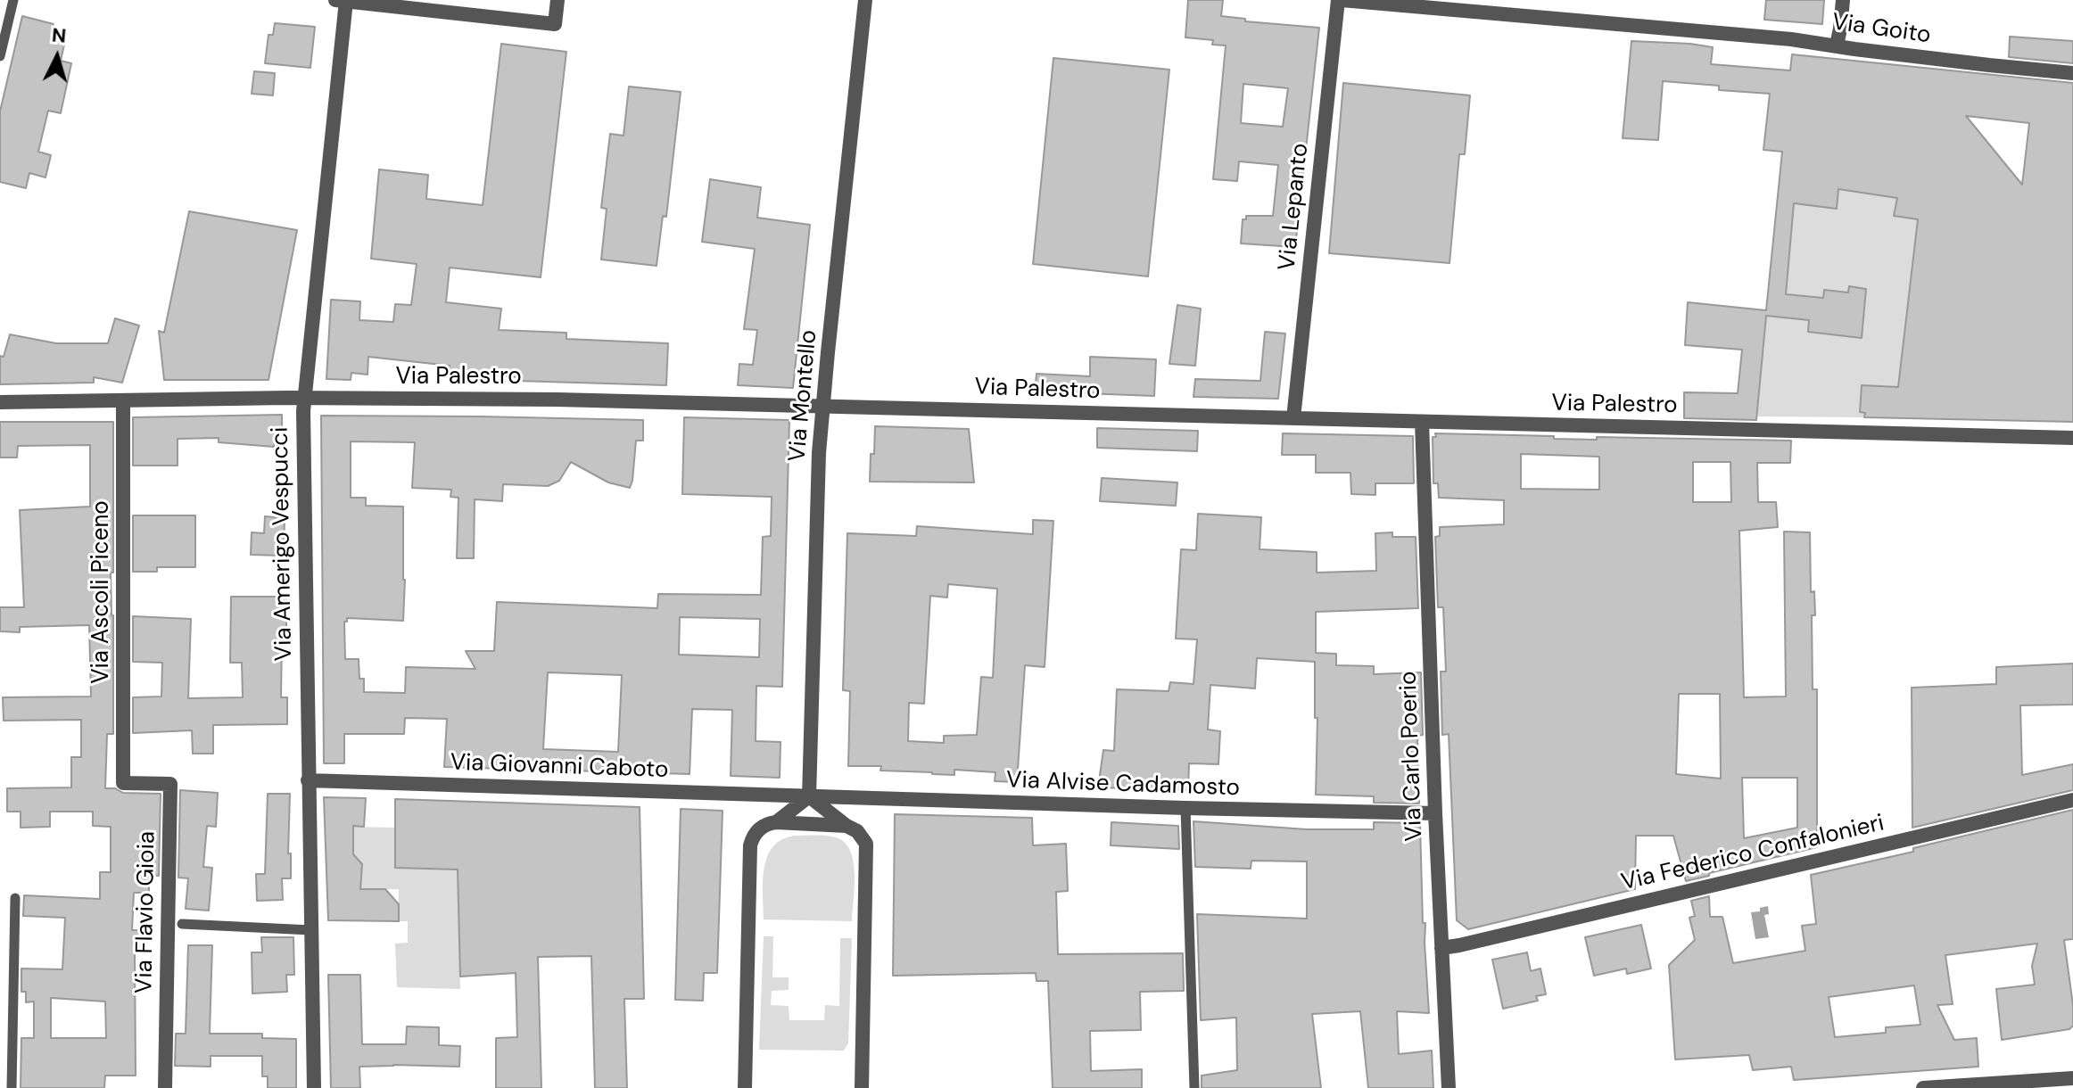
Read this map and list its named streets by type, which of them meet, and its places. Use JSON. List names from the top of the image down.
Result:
{
  "streets": {
    "street": [
      "Via Goito",
      "Via Lepanto",
      "Via Palestro",
      "Via Montello",
      "Via Amerigo Vespucci",
      "Via Ascoli Piceno",
      "Via Carlo Poerio",
      "Via Giovanni Caboto",
      "Via Alvise Cadamosto",
      "Via Federico Confalonieri",
      "Via Flavio Gioia"
    ]
  },
  "crossings": [
    ["Via Goito", "Via Lepanto"],
    ["Via Lepanto", "Via Palestro"],
    ["Via Palestro", "Via Montello"],
    ["Via Palestro", "Via Amerigo Vespucci"],
    ["Via Palestro", "Via Ascoli Piceno"],
    ["Via Palestro", "Via Carlo Poerio"],
    ["Via Montello", "Via Giovanni Caboto"],
    ["Via Montello", "Via Alvise Cadamosto"],
    ["Via Amerigo Vespucci", "Via Giovanni Caboto"],
    ["Via Ascoli Piceno", "Via Flavio Gioia"],
    ["Via Carlo Poerio", "Via Alvise Cadamosto"],
    ["Via Carlo Poerio", "Via Federico Confalonieri"],
    ["Via Giovanni Caboto", "Via Alvise Cadamosto"]
  ],
  "north": "top"
}
